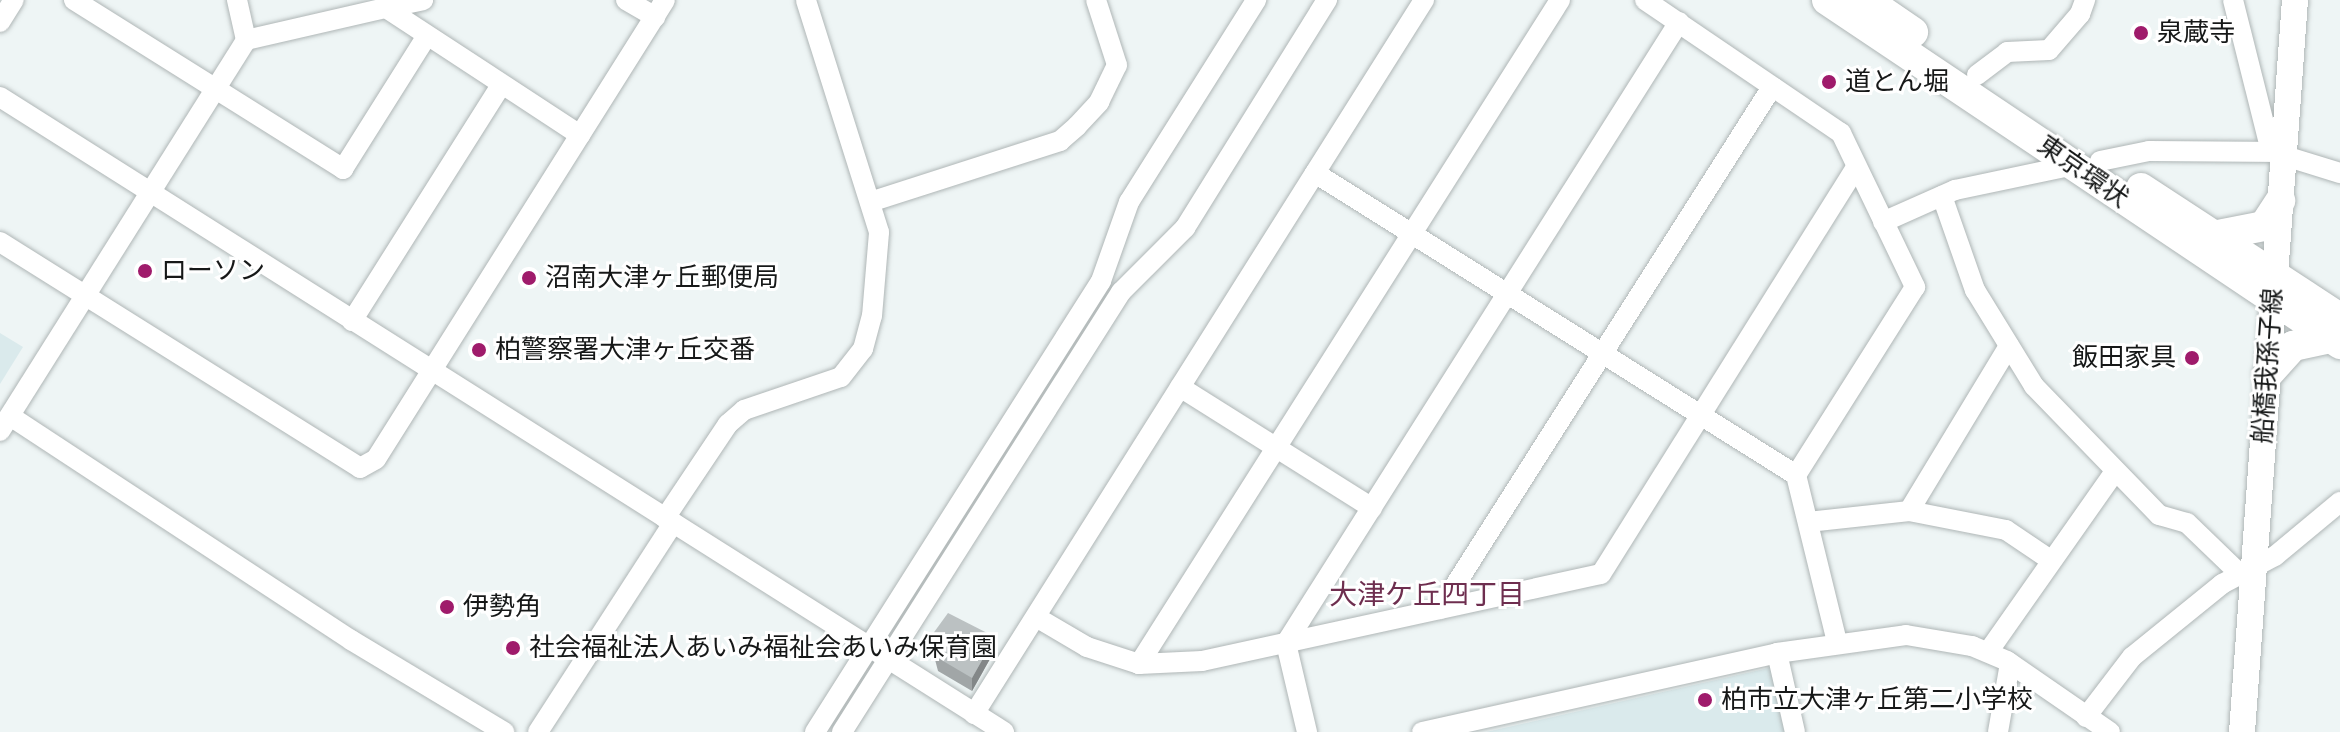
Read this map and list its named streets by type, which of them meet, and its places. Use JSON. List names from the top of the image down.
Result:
{
  "streets": {
    "highway": ["東京環状"],
    "main road": ["船橋我孫子線"]
  },
  "crossings": [
    ["東京環状", "船橋我孫子線"]
  ],
  "districts": ["大津ケ丘四丁目"],
  "places": [
    "泉蔵寺",
    "道とん堀",
    "ローソン",
    "沼南大津ヶ丘郵便局",
    "柏警察署大津ヶ丘交番",
    "飯田家具",
    "伊勢角",
    "社会福祉法人あいみ福祉会あいみ保育園",
    "柏市立大津ヶ丘第二小学校"
  ]
}
